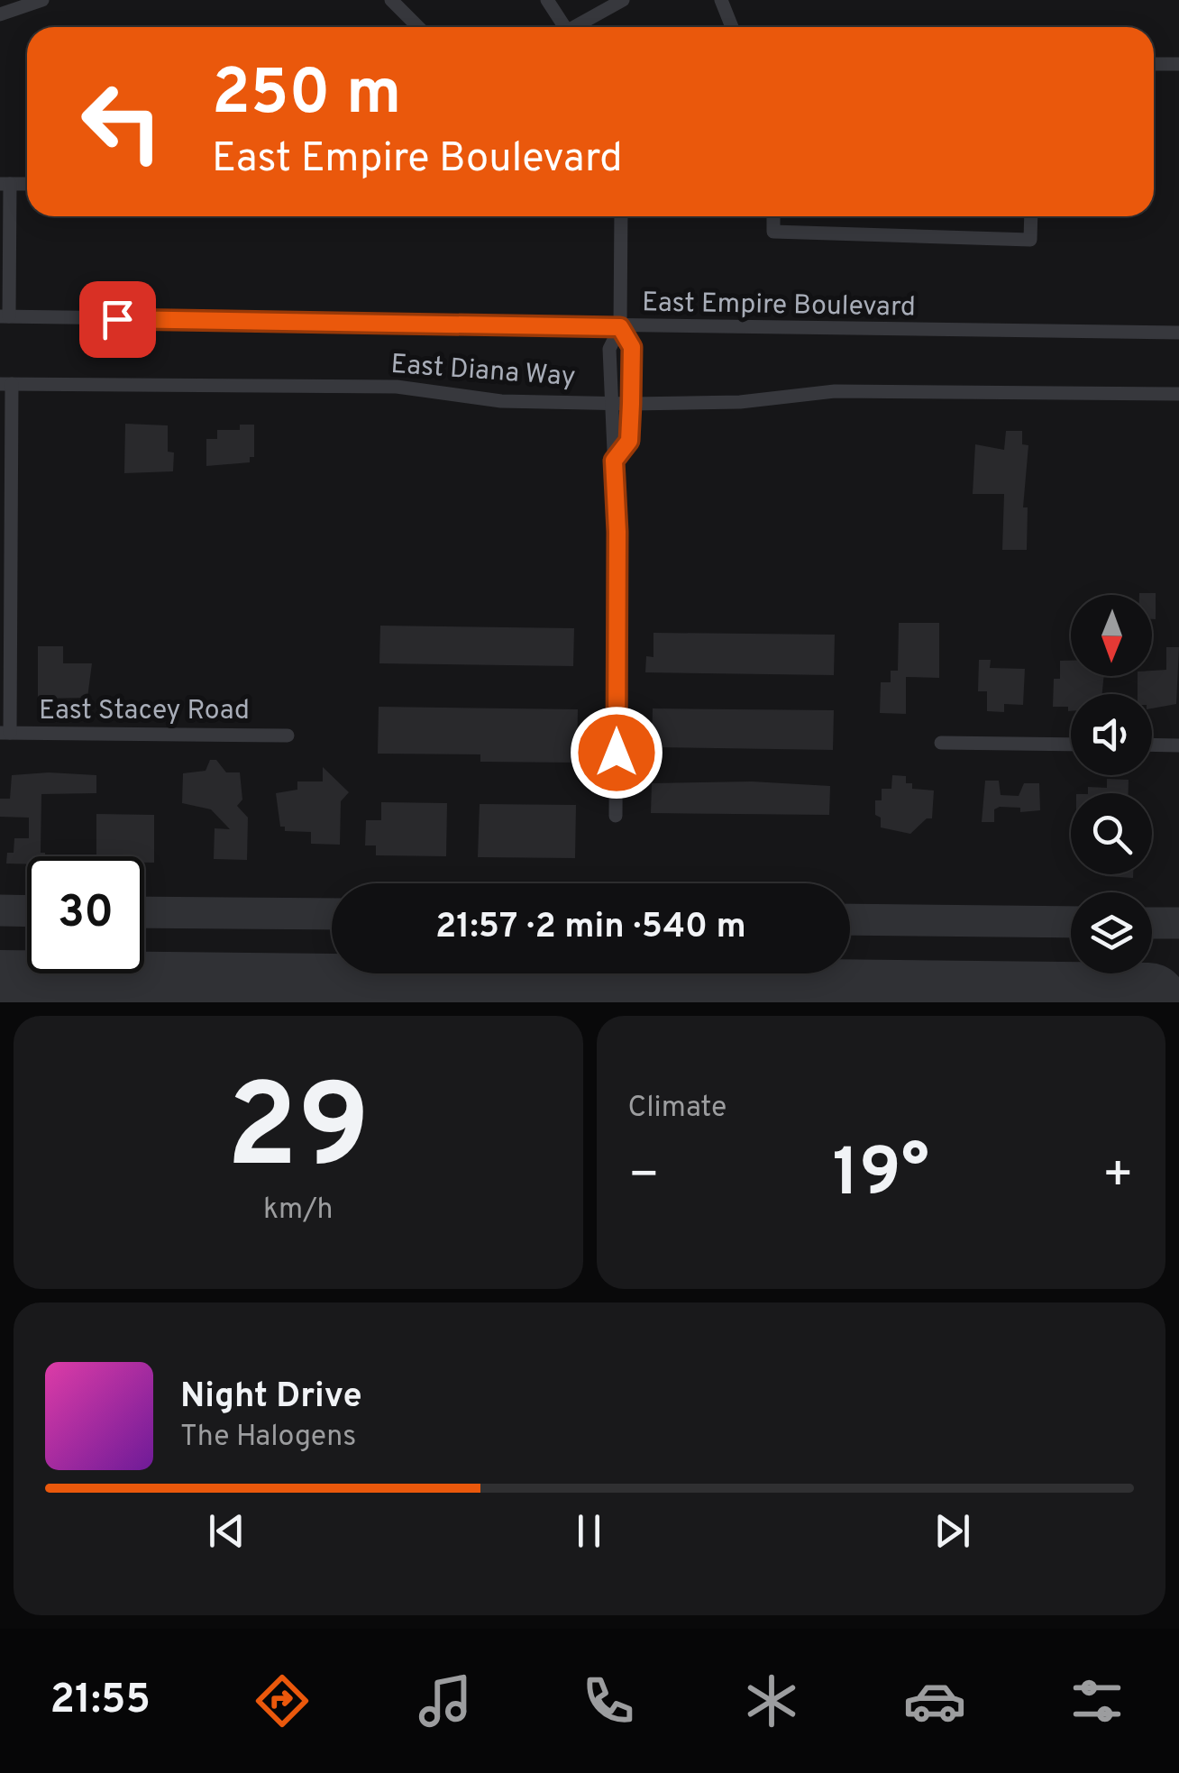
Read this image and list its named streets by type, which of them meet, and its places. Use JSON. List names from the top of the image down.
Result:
{
  "streets": {
    "street": ["East Empire Boulevard", "East Diana Way", "East Stacey Road"]
  },
  "north": "bottom",
  "page": {
    "turn": ["250 m", "East Empire Boulevard"],
    "limit": "30",
    "trip": "21:57 · 2 min · 540 m",
    "tile": [
      ["29", "km/h"],
      "Climate"
    ],
    "heat": ["−", "19°", "+"],
    "song": ["Night Drive", "The Halogens"],
    "tabs": "21:55"
  }
}
